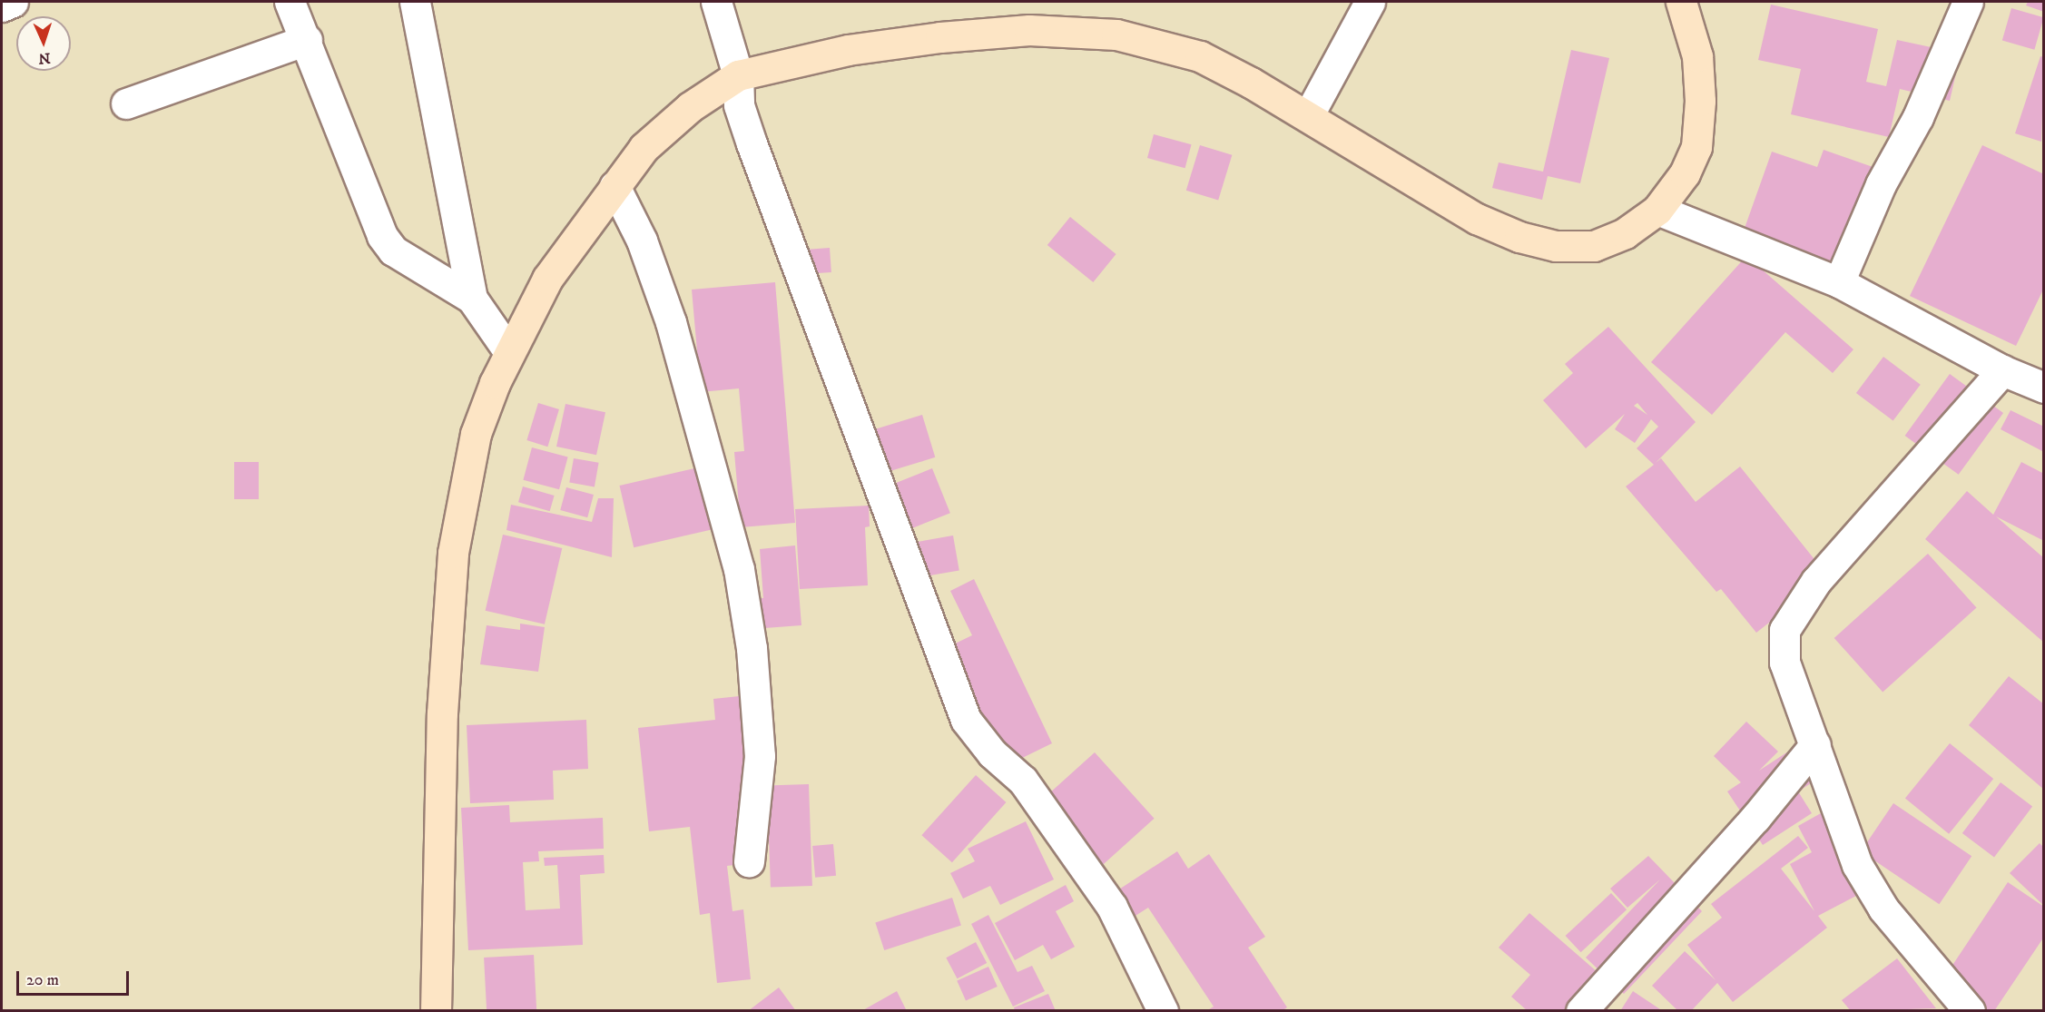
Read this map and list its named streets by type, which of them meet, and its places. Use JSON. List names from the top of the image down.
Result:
{
  "scale_bar": "20 m",
  "north": "bottom"
}
